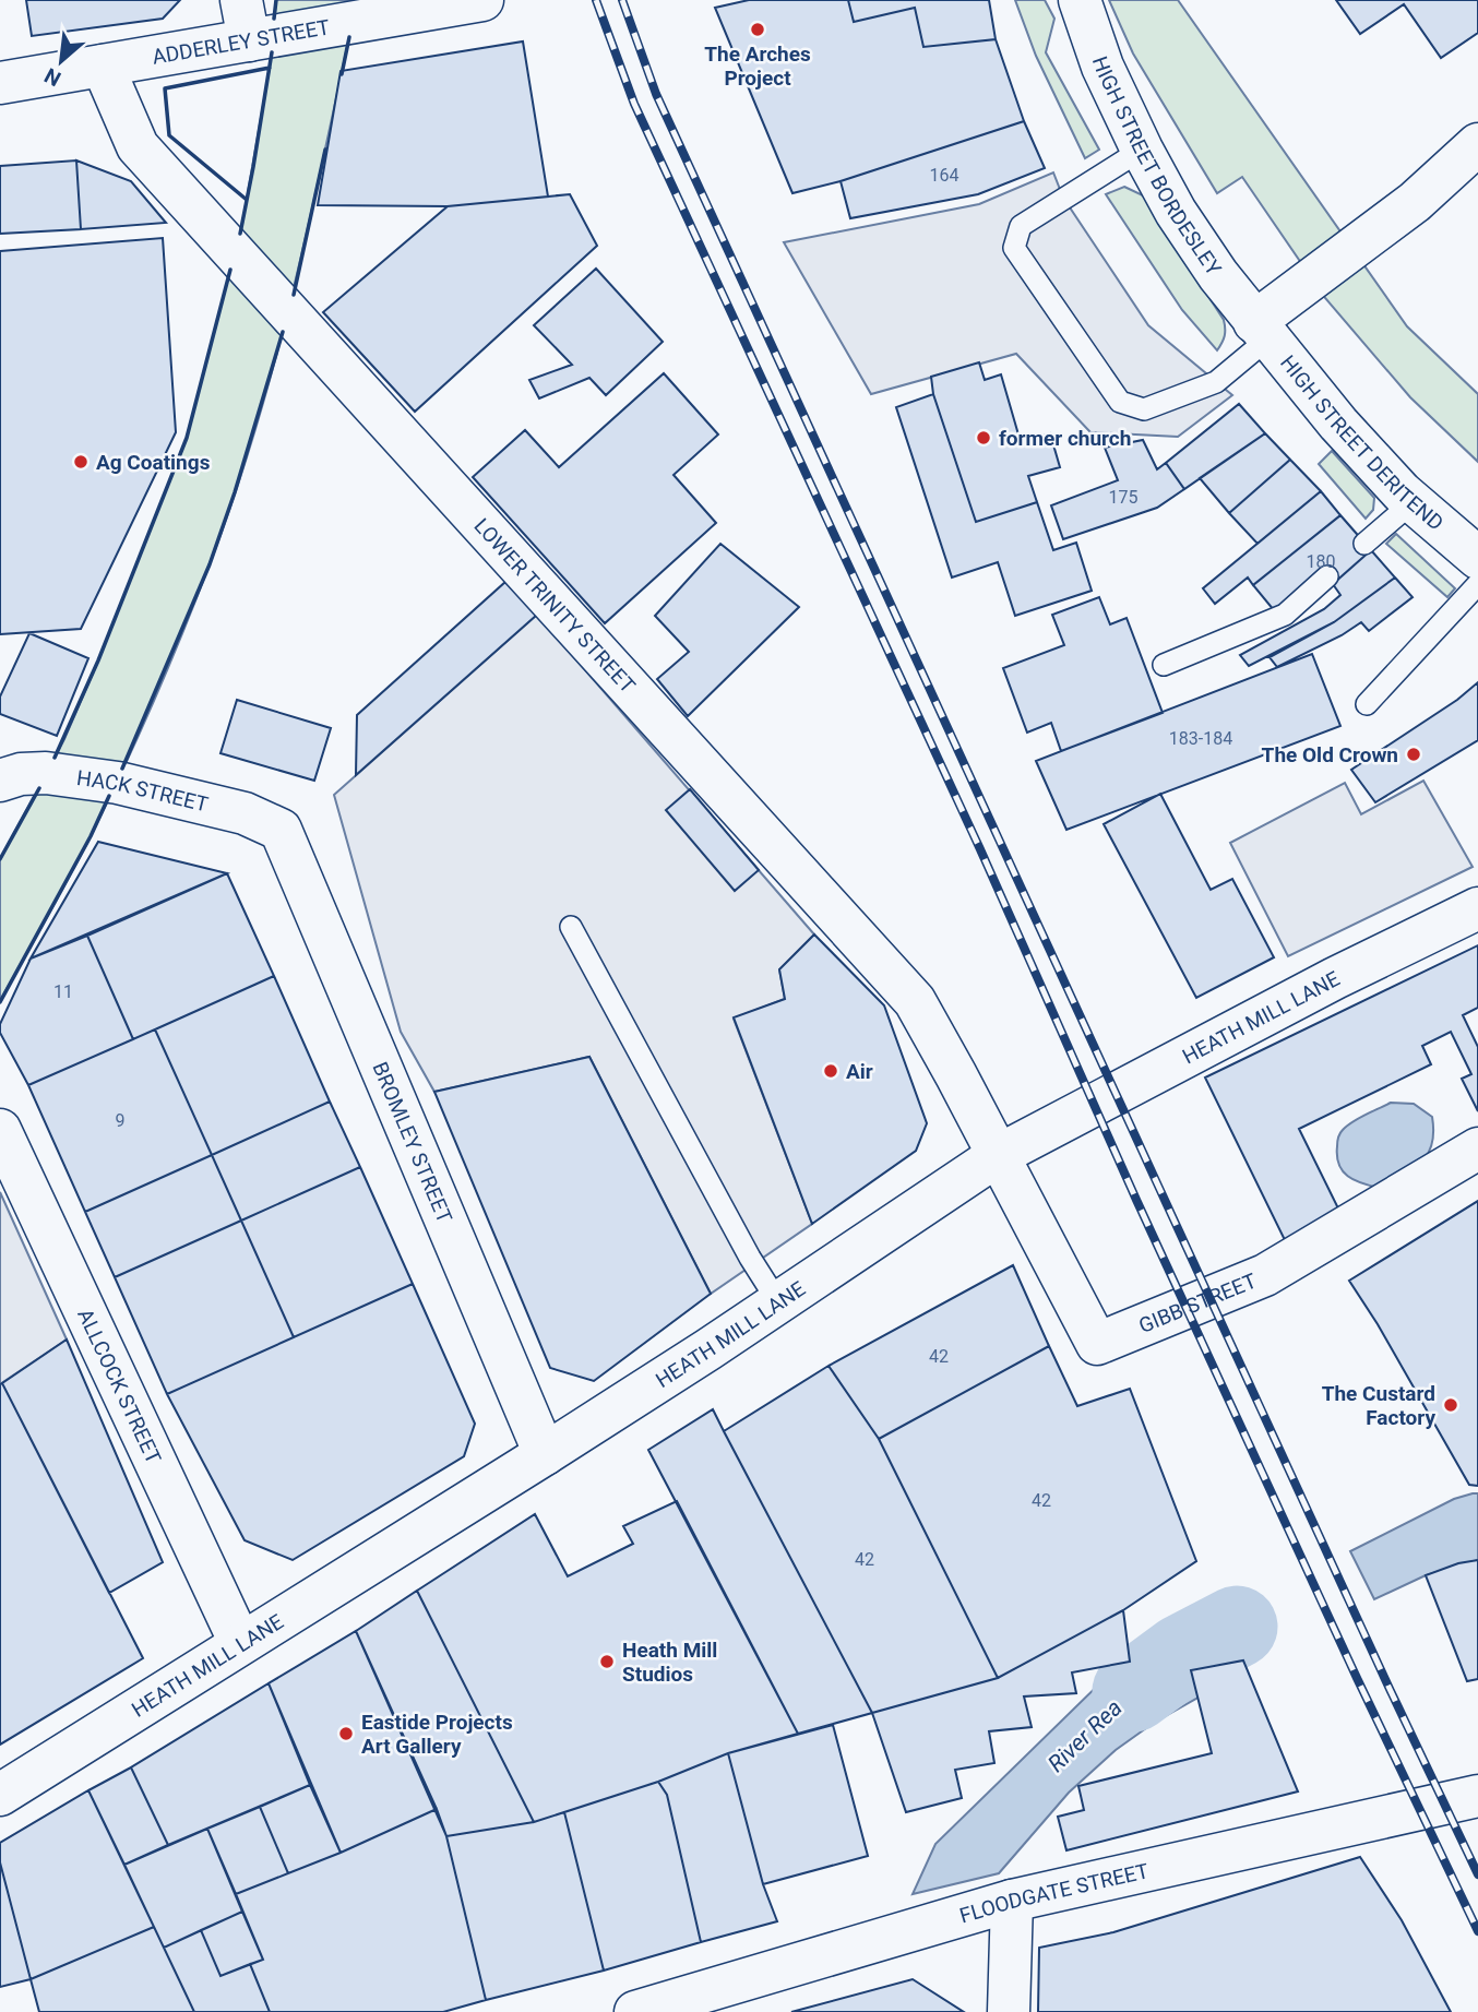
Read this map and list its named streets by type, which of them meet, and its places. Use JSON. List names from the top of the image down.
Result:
{
  "streets": {
    "street": [
      "ADDERLEY STREET",
      "HIGH STREET BORDESLEY",
      "HIGH STREET DERITEND",
      "LOWER TRINITY STREET",
      "HACK STREET",
      "HEATH MILL LANE",
      "BROMLEY STREET",
      "GIBB STREET",
      "ALLCOCK STREET",
      "FLOODGATE STREET"
    ]
  },
  "crossings": [
    ["ADDERLEY STREET", "LOWER TRINITY STREET"],
    ["HIGH STREET BORDESLEY", "HIGH STREET DERITEND"],
    ["LOWER TRINITY STREET", "HEATH MILL LANE"],
    ["LOWER TRINITY STREET", "GIBB STREET"],
    ["HACK STREET", "BROMLEY STREET"],
    ["HEATH MILL LANE", "BROMLEY STREET"],
    ["HEATH MILL LANE", "GIBB STREET"],
    ["HEATH MILL LANE", "ALLCOCK STREET"]
  ],
  "water": ["River Rea"],
  "places": [
    "The Arches Project",
    "former church",
    "Ag Coatings",
    "The Old Crown",
    "Air",
    "The Custard Factory",
    "Heath Mill Studios",
    "Eastide Projects Art Gallery"
  ],
  "house_numbers": [
    "164",
    "175",
    "180",
    "183-184",
    "11",
    "9",
    "42",
    "42",
    "42"
  ],
  "north": "bottom left"
}
